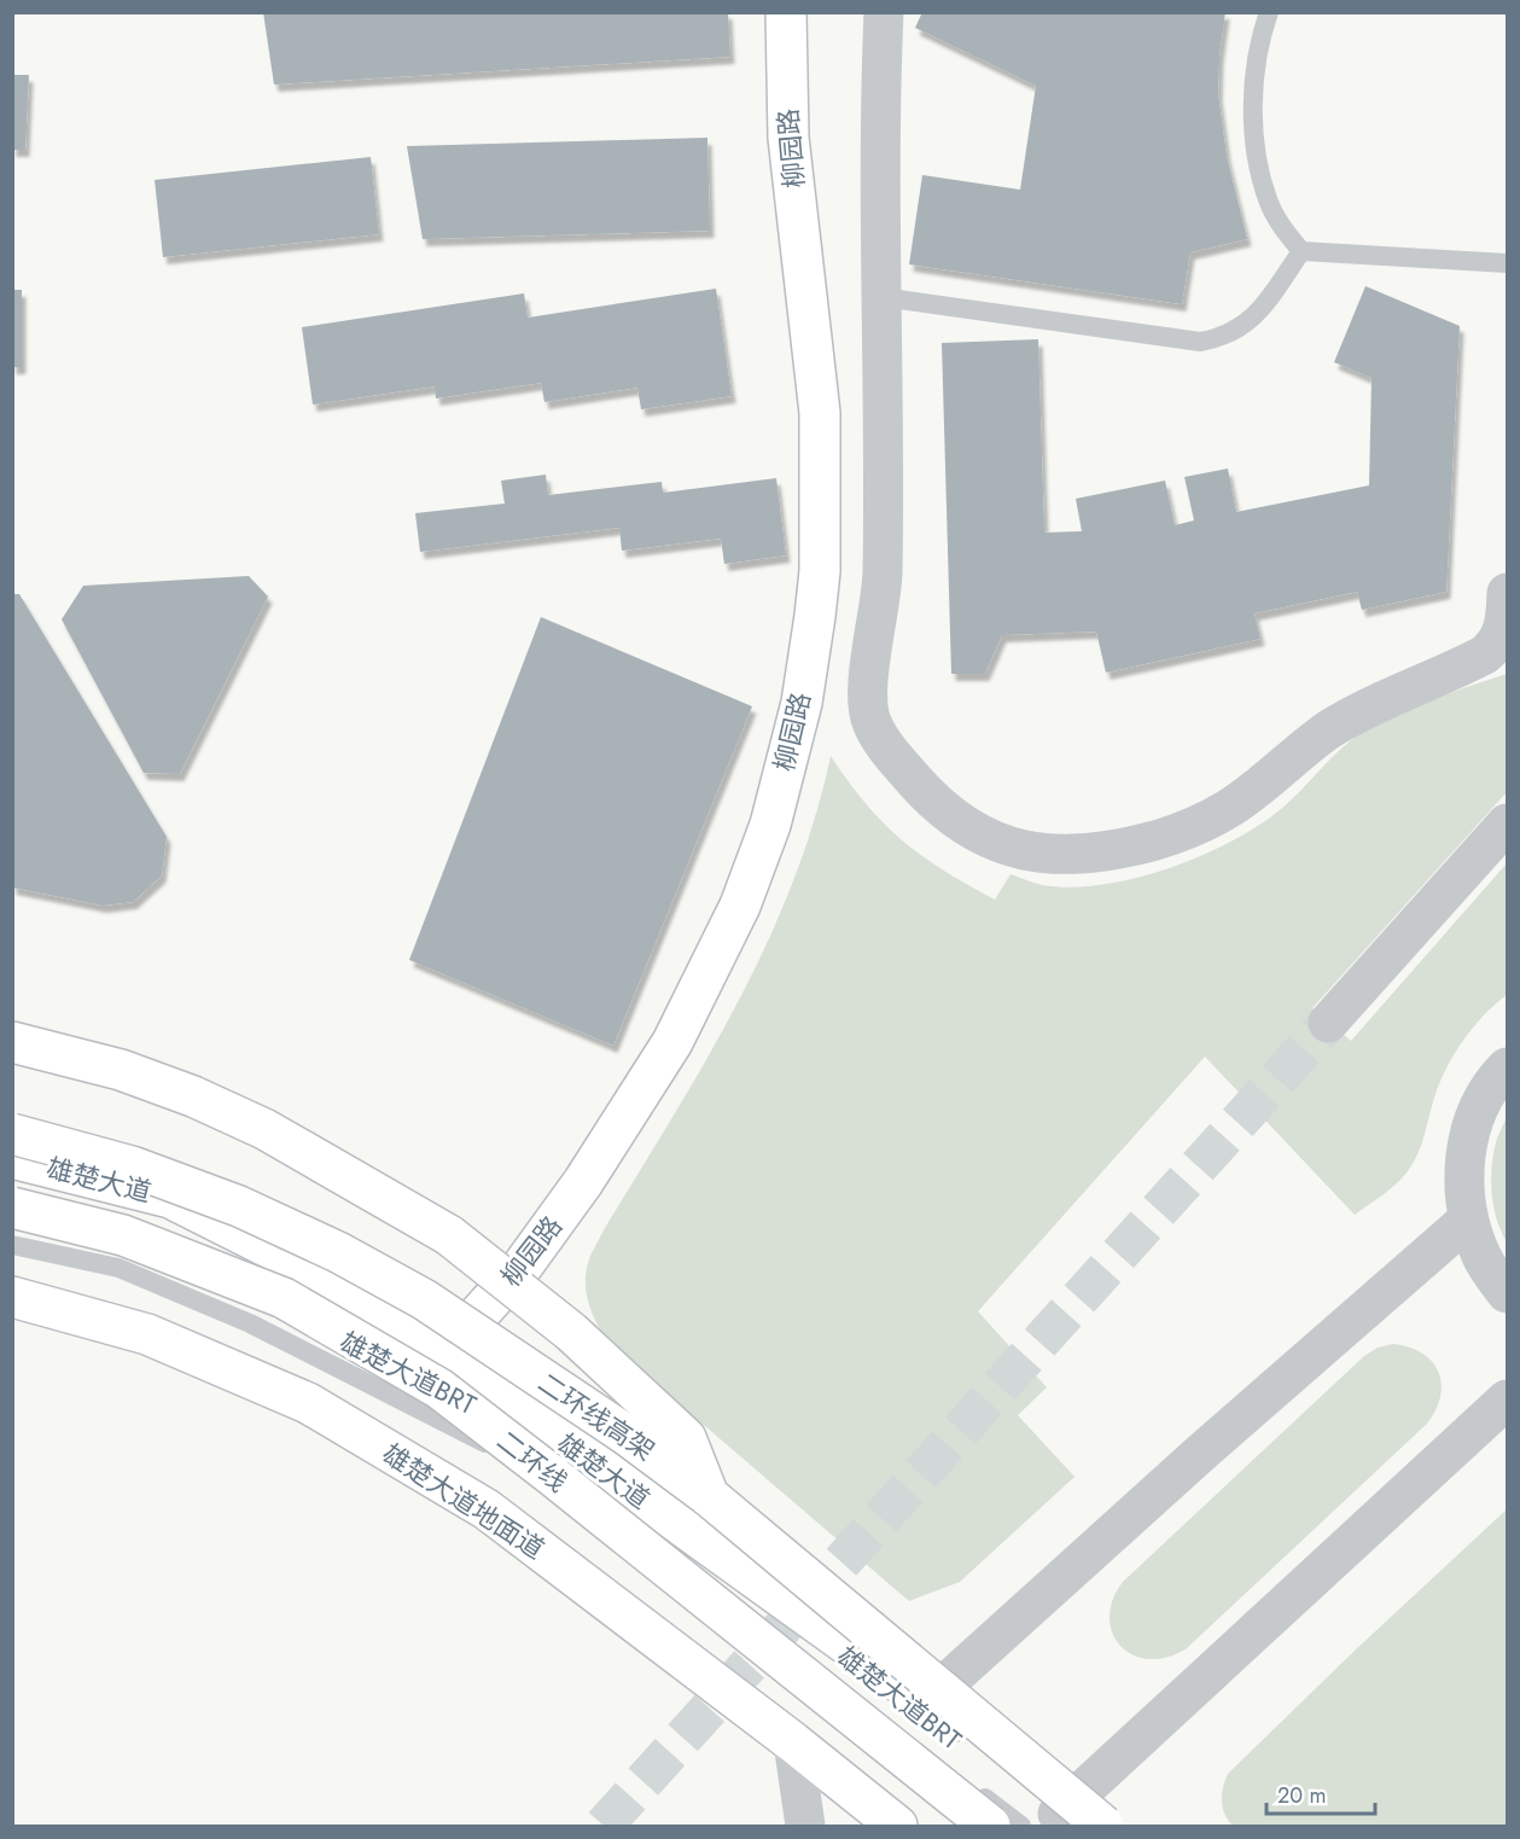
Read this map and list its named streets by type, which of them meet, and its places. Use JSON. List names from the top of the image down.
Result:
{
  "streets": {
    "main road": [
      "柳园路",
      "雄楚大道",
      "二环线高架",
      "二环线",
      "雄楚大道地面道"
    ],
    "lane": ["雄楚大道BRT"]
  },
  "crossings": [
    ["柳园路", "雄楚大道"]
  ],
  "scale_bar": "20 m"
}
